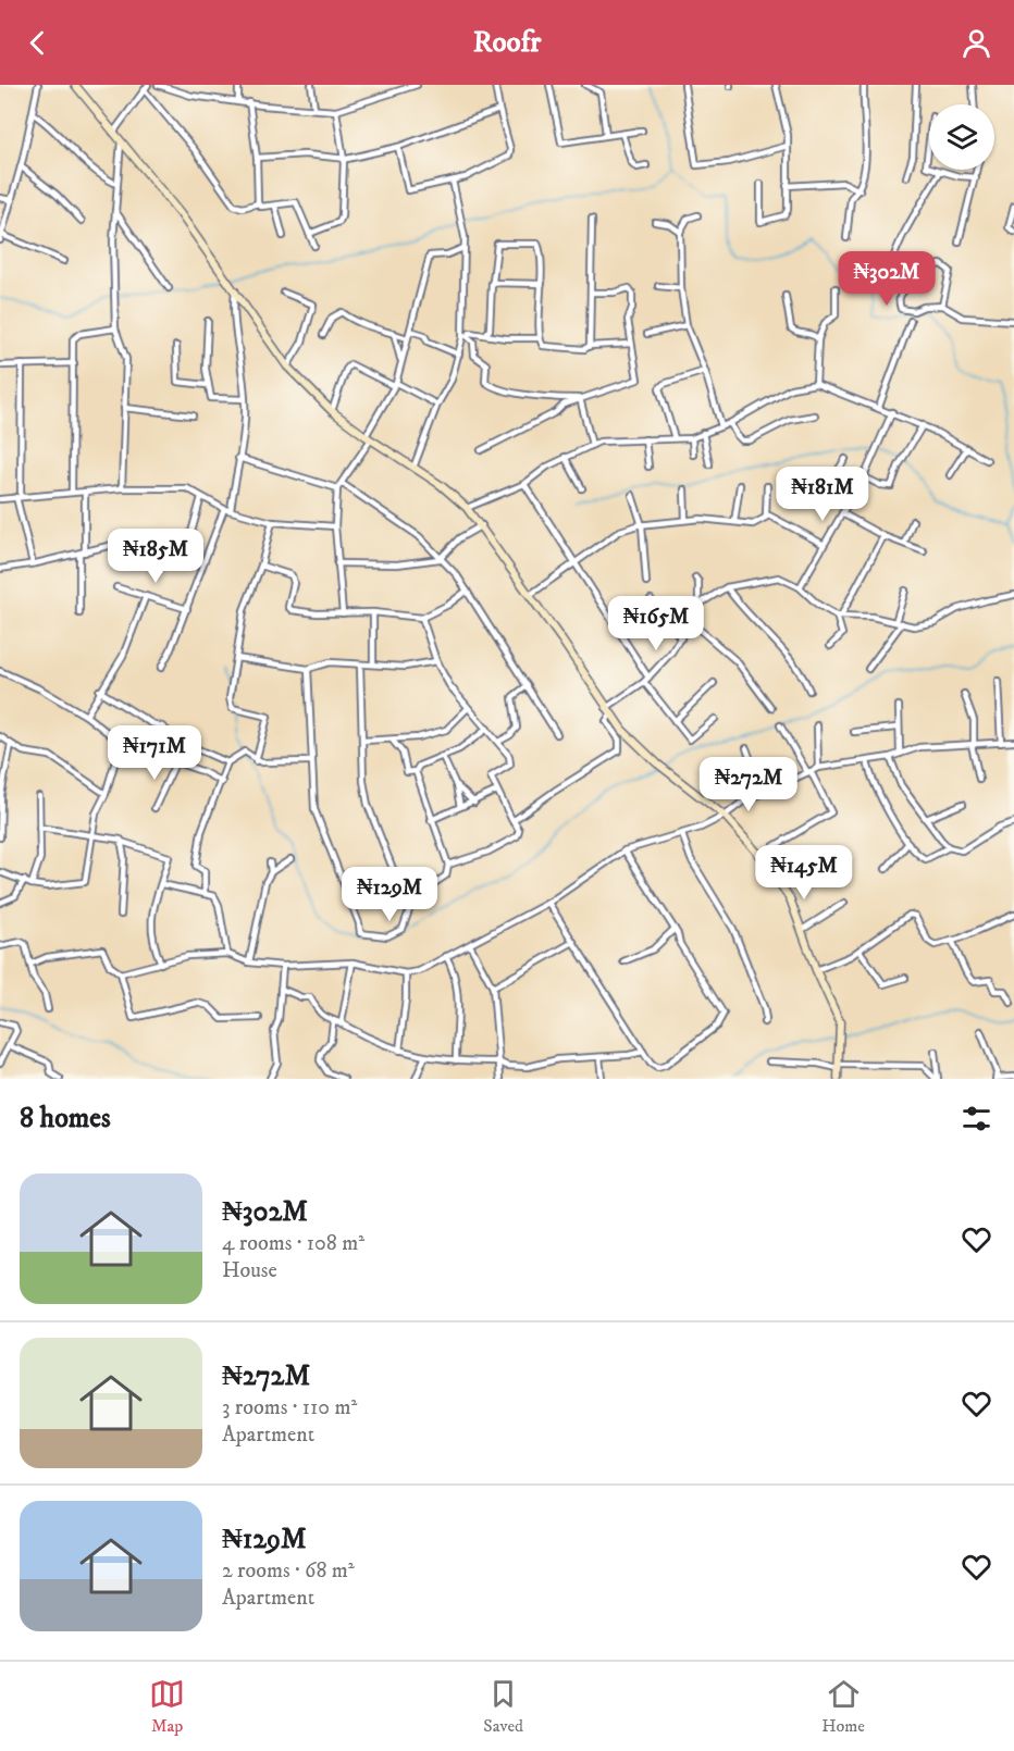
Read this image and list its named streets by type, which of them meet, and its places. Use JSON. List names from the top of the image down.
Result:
{
  "page": {
    "header": "Roofr",
    "price": [
      "₦302M",
      "₦181M",
      "₦185M",
      "₦165M",
      "₦171M",
      "₦272M",
      "₦145M",
      "₦129M"
    ],
    "heading": "8 homes",
    "list": [
      {
        "name": "₦302M",
        "note": "4 rooms · 108 m² · House"
      },
      {
        "name": "₦272M",
        "note": "3 rooms · 110 m² · Apartment"
      },
      {
        "name": "₦129M",
        "note": "2 rooms · 68 m² · Apartment"
      }
    ],
    "tabs": ["Map", "Saved", "Home"]
  }
}
